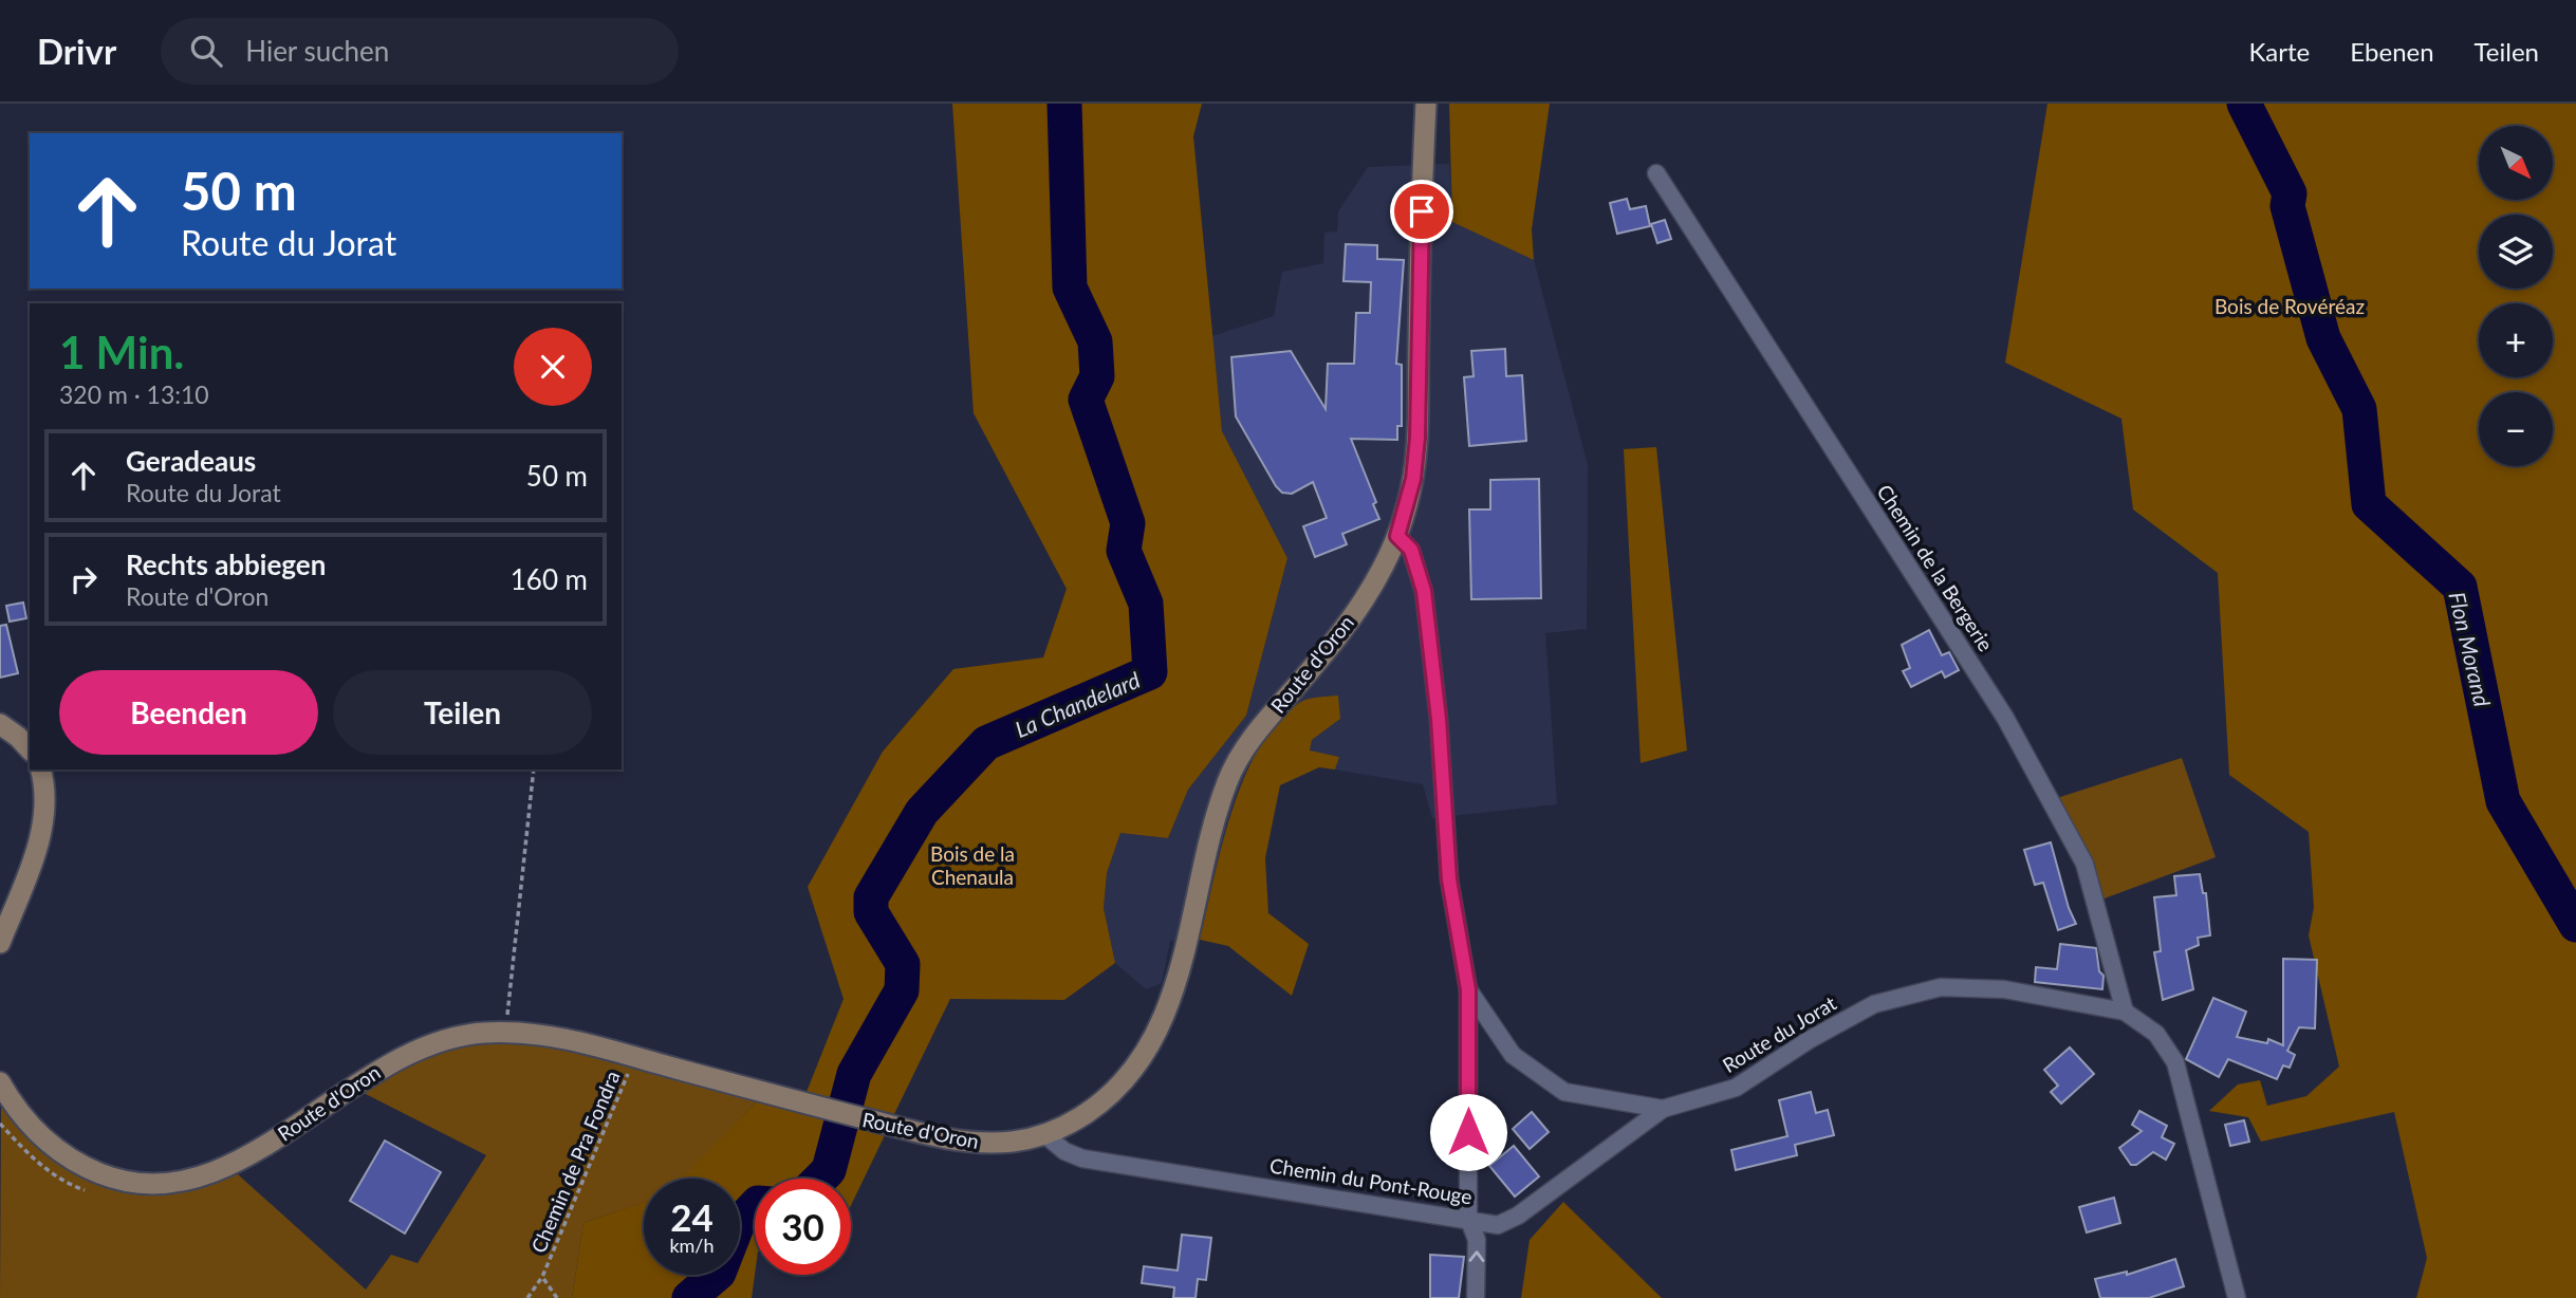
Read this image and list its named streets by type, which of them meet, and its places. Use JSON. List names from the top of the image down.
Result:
{
  "streets": {
    "main road": ["Route d'Oron"],
    "street": ["Chemin de la Bergerie", "Route du Jorat", "Chemin du Pont-Rouge"],
    "path": ["Chemin de Pra Fondra"]
  },
  "crossings": [
    ["Chemin de la Bergerie", "Route du Jorat"],
    ["Route d'Oron", "Route du Jorat"],
    ["Route d'Oron", "Chemin de Pra Fondra"],
    ["Route d'Oron", "Chemin du Pont-Rouge"],
    ["Route du Jorat", "Chemin du Pont-Rouge"]
  ],
  "water": ["Flon Morand", "La Chandelard"],
  "parks": ["Bois de Rovéréaz", "Bois de la Chenaula"],
  "north": "bottom right",
  "page": {
    "header": "Drivr",
    "search": "Hier suchen",
    "nav": ["Karte", "Ebenen", "Teilen"],
    "map_buttons": ["+", "−"],
    "turn": ["50 m", "Route du Jorat"],
    "heading": ["1 Min.", "320 m · 13:10"],
    "list": [
      {
        "name": "Geradeaus",
        "note": "Route du Jorat",
        "value": "50 m"
      },
      {
        "name": "Rechts abbiegen",
        "note": "Route d'Oron",
        "value": "160 m"
      }
    ],
    "buttons": ["Beenden", "Teilen"],
    "speed": "24 km/h",
    "limit": "30"
  }
}
